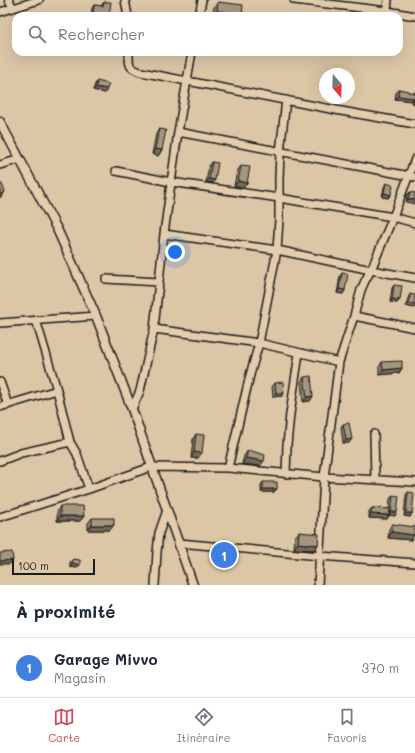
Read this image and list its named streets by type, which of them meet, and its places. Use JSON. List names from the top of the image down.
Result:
{
  "scale_bar": "100 m",
  "north": "bottom",
  "page": {
    "search": "Rechercher",
    "pins": "1",
    "scale": "100 m",
    "heading": "À proximité",
    "list": [
      {
        "mark": "1",
        "name": "Garage Mivvo",
        "note": "Magasin",
        "value": "370 m"
      }
    ],
    "nav": ["Carte", "Itinéraire", "Favoris"]
  }
}
